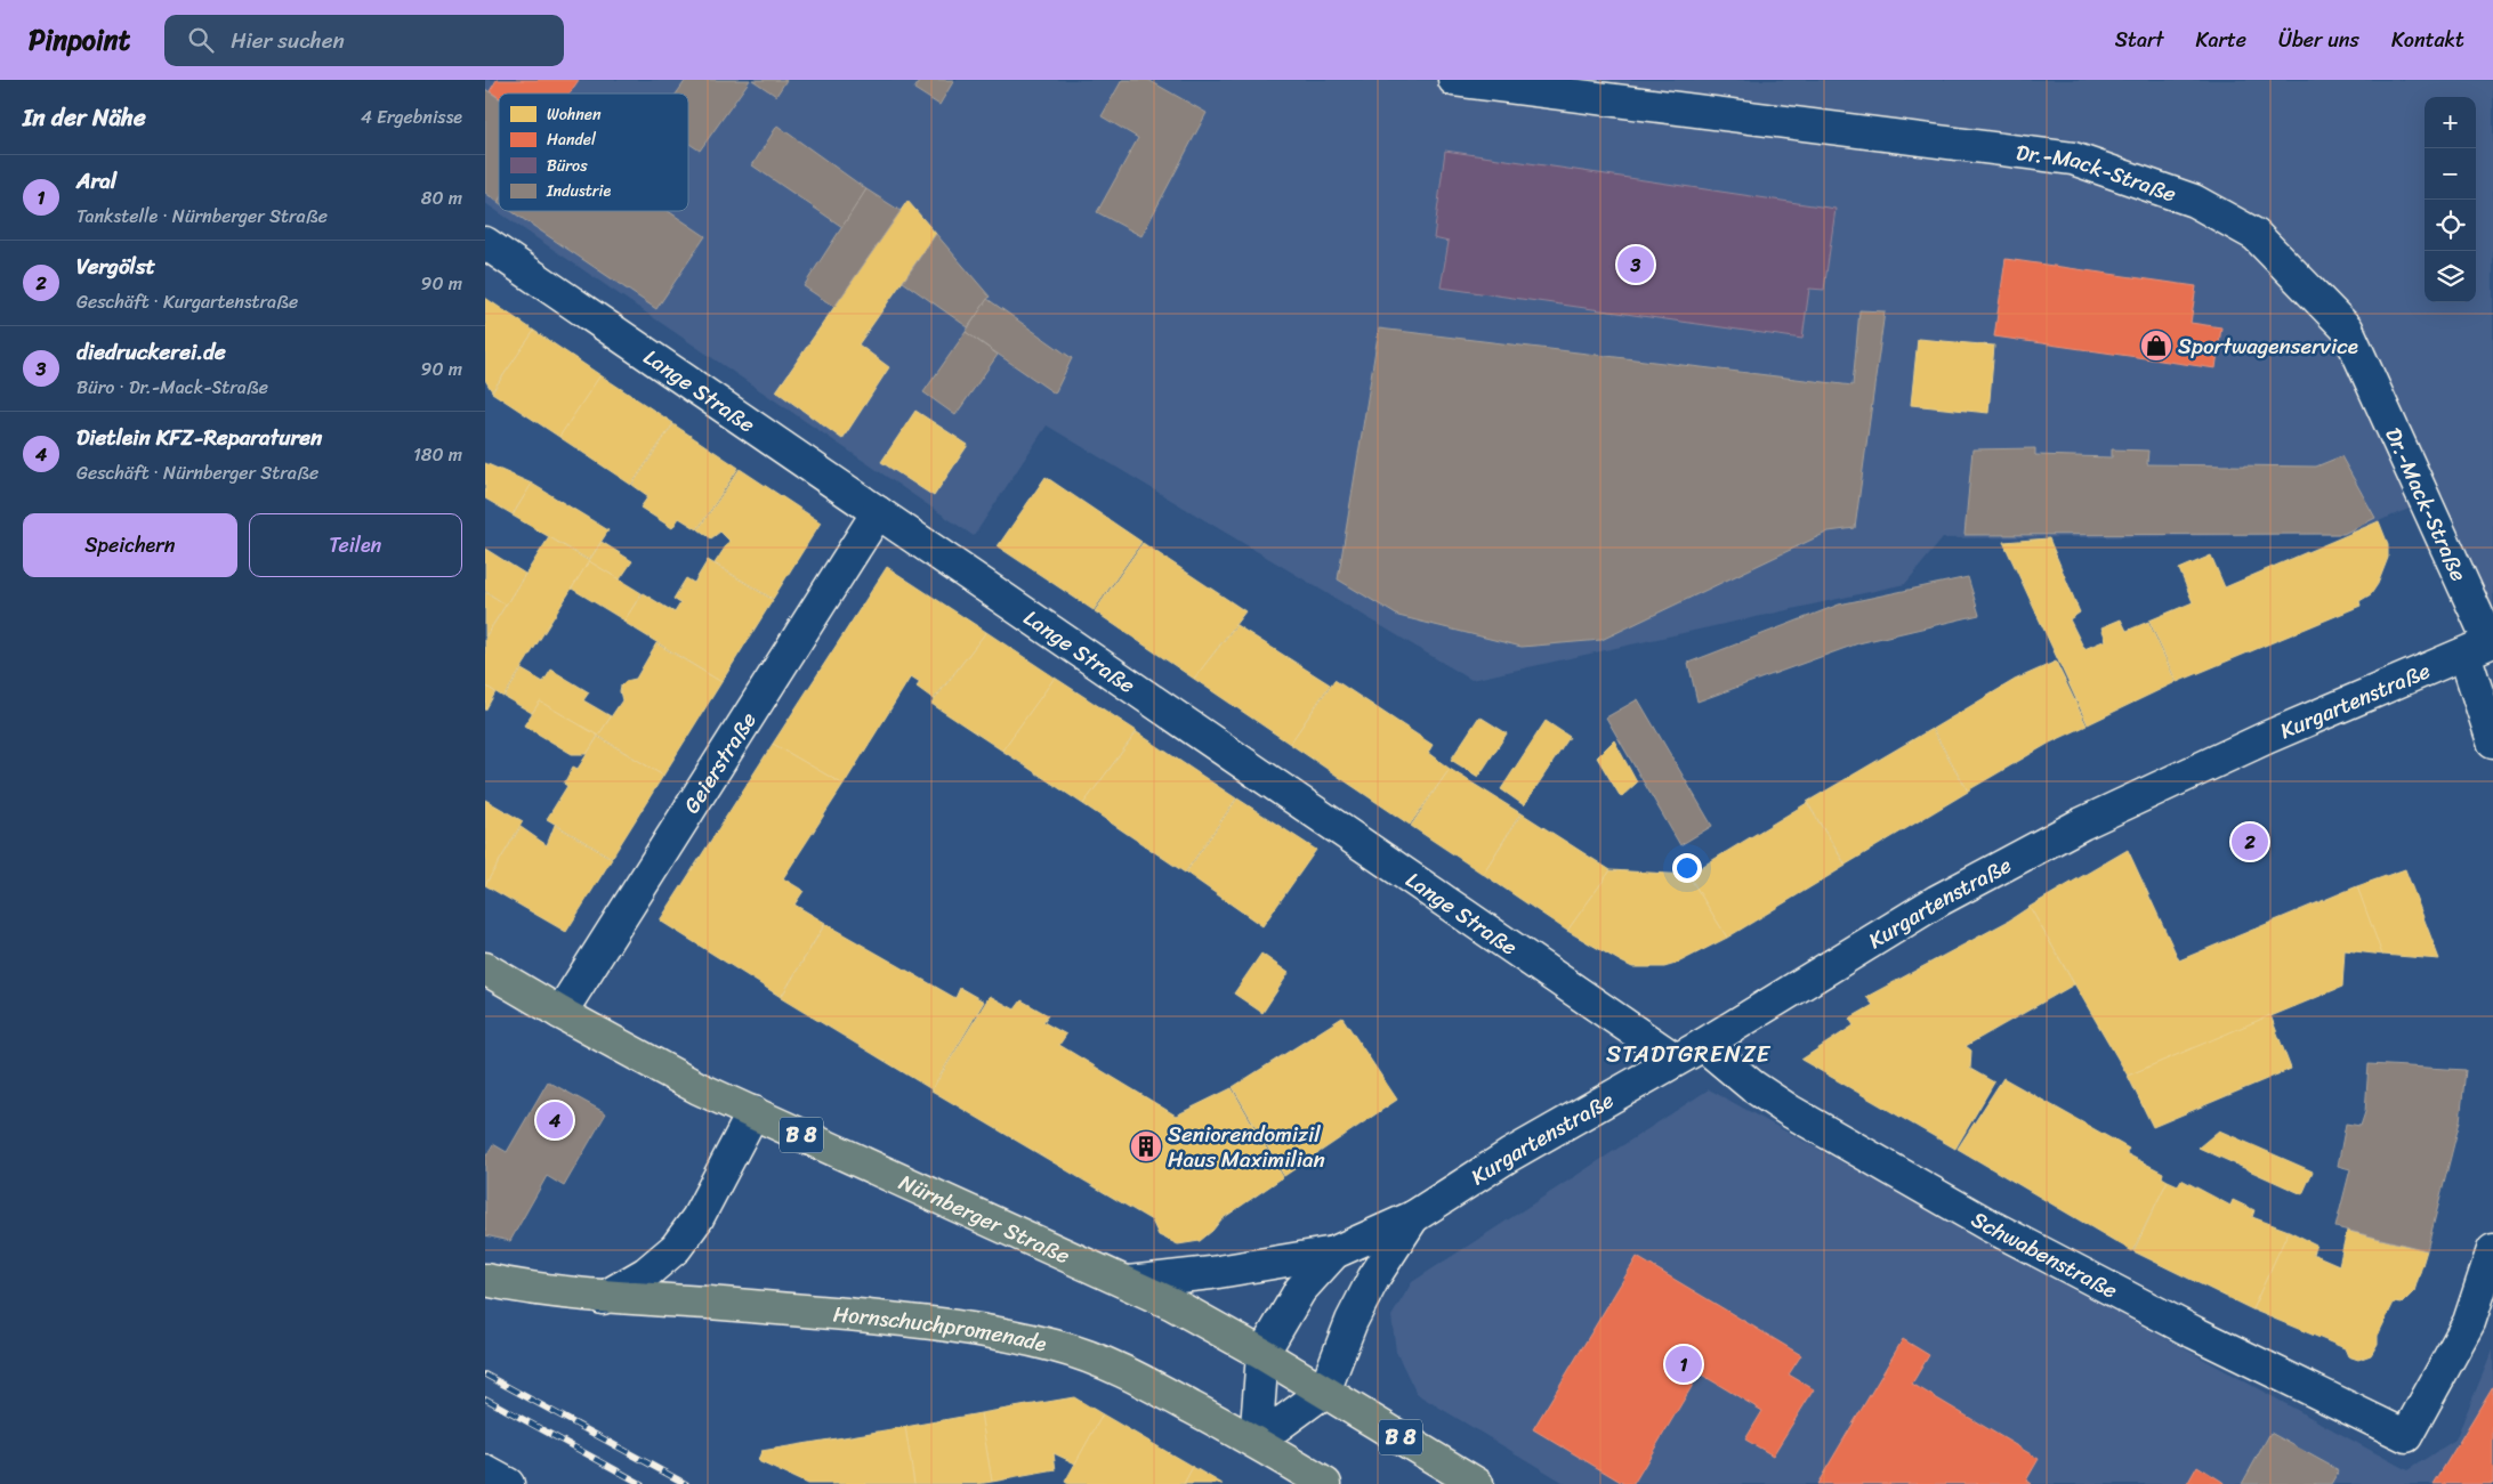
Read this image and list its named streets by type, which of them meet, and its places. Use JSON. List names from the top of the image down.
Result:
{
  "streets": {
    "main road": ["B 8", "Nürnberger Straße", "Hornschuchpromenade"],
    "street": [
      "Dr.-Mack-Straße",
      "Lange Straße",
      "Kurgartenstraße",
      "Geierstraße",
      "Schwabenstraße"
    ]
  },
  "crossings": [
    ["Dr.-Mack-Straße", "Kurgartenstraße"],
    ["Lange Straße", "Kurgartenstraße"],
    ["Lange Straße", "Geierstraße"],
    ["Kurgartenstraße", "Nürnberger Straße"],
    ["Kurgartenstraße", "Schwabenstraße"],
    ["Kurgartenstraße", "Hornschuchpromenade"],
    ["Geierstraße", "Nürnberger Straße"]
  ],
  "districts": ["STADTGRENZE"],
  "places": {
    "shop": ["Sportwagenservice"],
    "building": ["Seniorendomizil Haus Maximilian"]
  },
  "legend": [
    "Wohnen",
    "Handel",
    "Büros",
    "Industrie"
  ],
  "page": {
    "header": "Pinpoint",
    "search": "Hier suchen",
    "nav": [
      "Start",
      "Karte",
      "Über uns",
      "Kontakt"
    ],
    "heading": ["In der Nähe", "4 Ergebnisse"],
    "map_buttons": ["+", "−"],
    "list": [
      {
        "mark": "1",
        "name": "Aral",
        "note": "Tankstelle · Nürnberger Straße",
        "value": "80 m"
      },
      {
        "mark": "2",
        "name": "Vergölst",
        "note": "Geschäft · Kurgartenstraße",
        "value": "90 m"
      },
      {
        "mark": "3",
        "name": "diedruckerei.de",
        "note": "Büro · Dr.-Mack-Straße",
        "value": "90 m"
      },
      {
        "mark": "4",
        "name": "Dietlein KFZ-Reparaturen",
        "note": "Geschäft · Nürnberger Straße",
        "value": "180 m"
      }
    ],
    "pins": [
      "3",
      "2",
      "4",
      "1"
    ],
    "buttons": ["Speichern", "Teilen"]
  }
}
